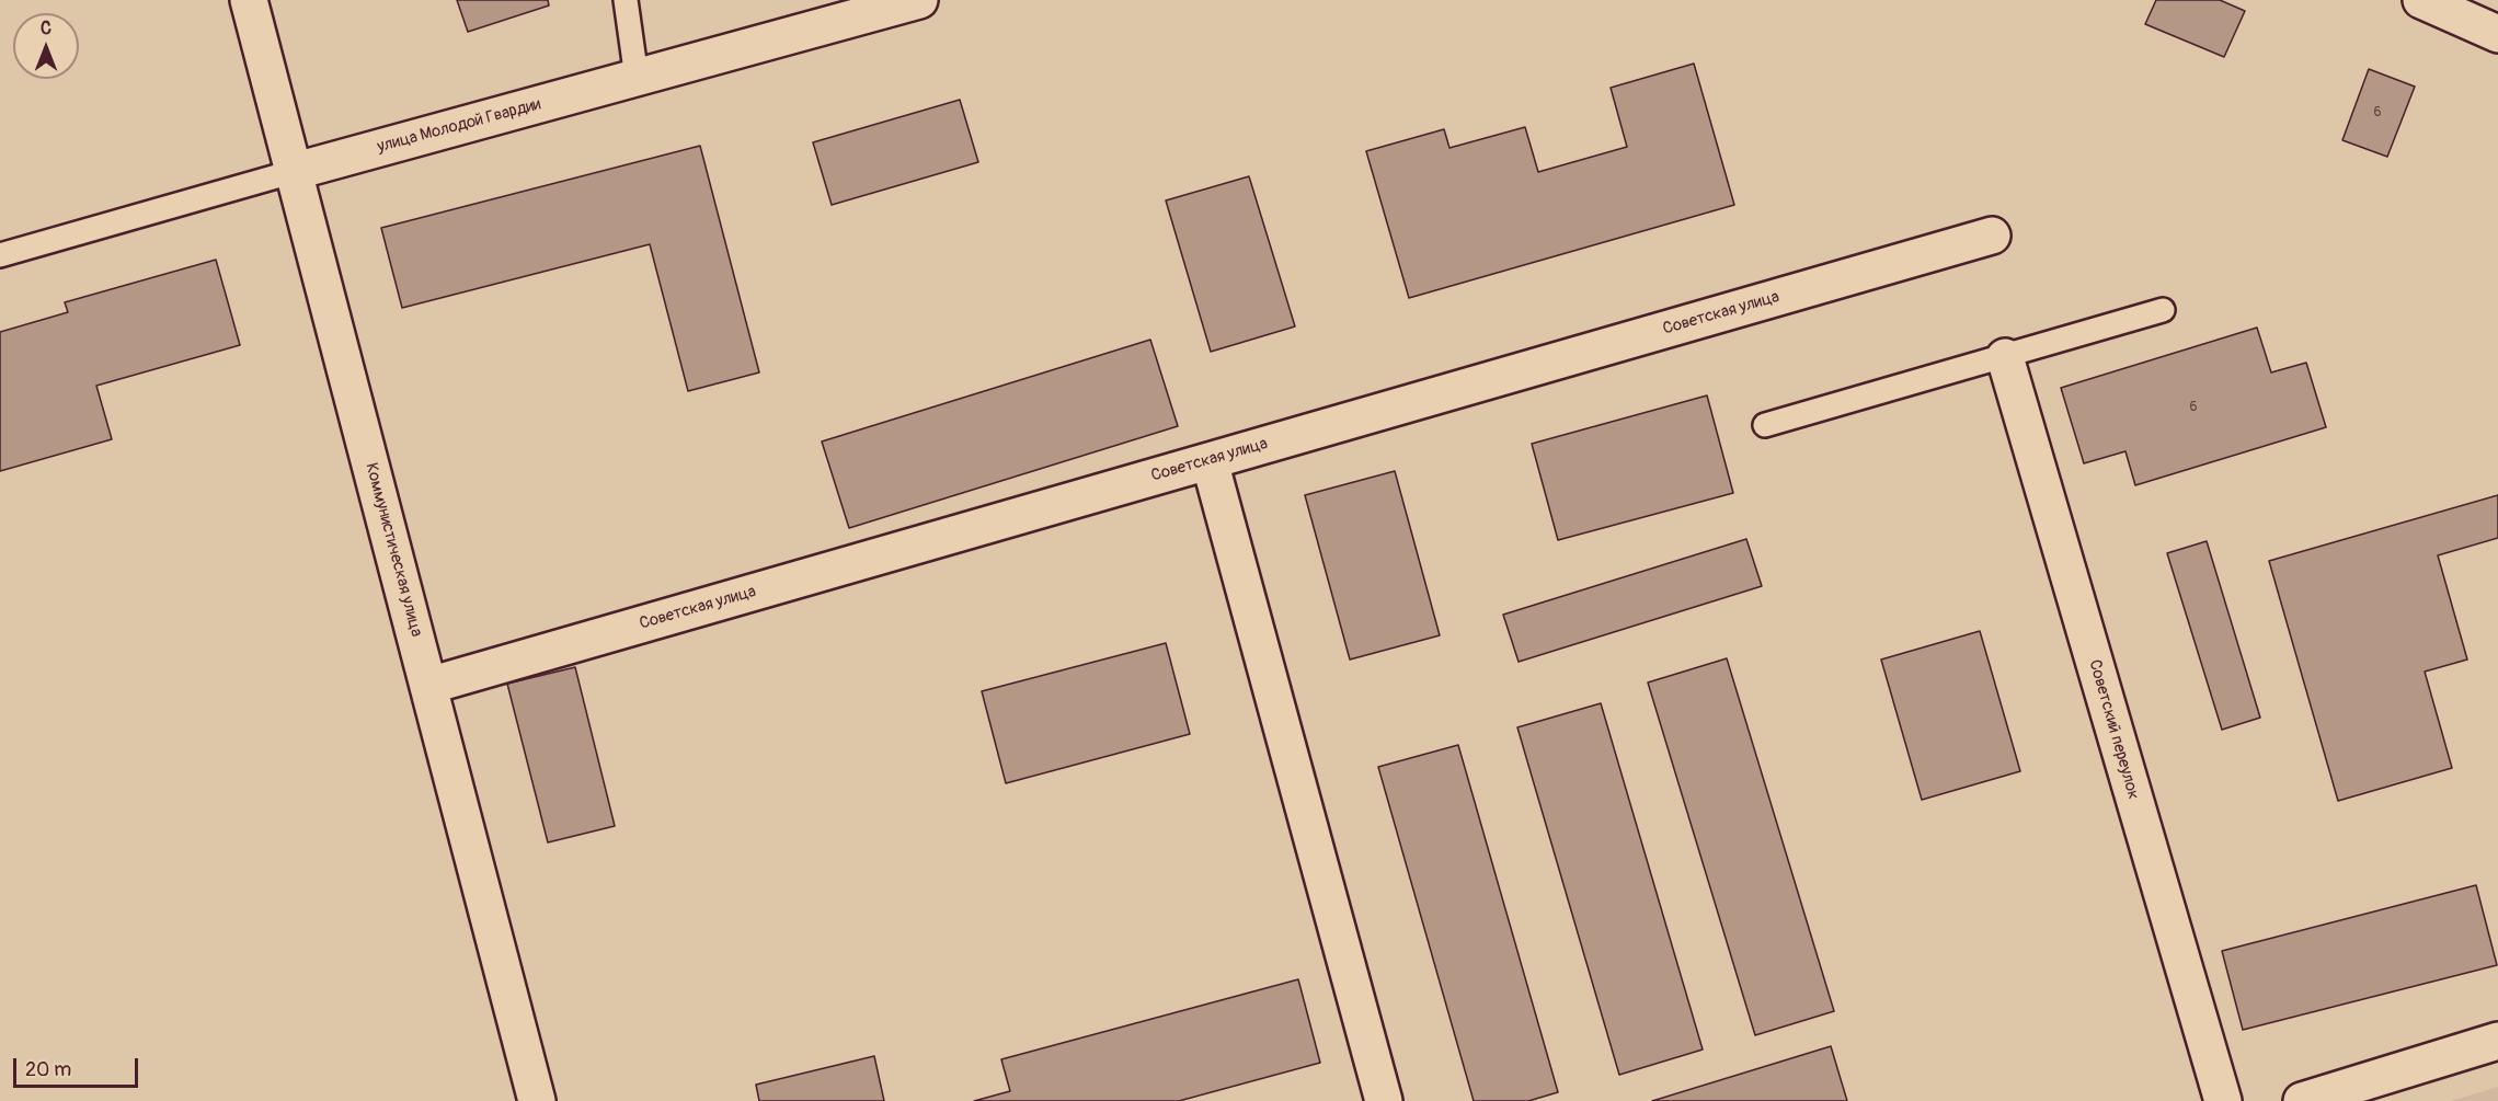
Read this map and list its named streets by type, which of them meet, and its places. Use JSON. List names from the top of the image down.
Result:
{
  "streets": {
    "street": [
      "улица Молодой Гвардии",
      "Советская улица",
      "Коммунистическая улица",
      "Советский переулок"
    ]
  },
  "crossings": [
    ["улица Молодой Гвардии", "Коммунистическая улица"],
    ["Советская улица", "Коммунистическая улица"]
  ],
  "house_numbers": ["6", "6"],
  "scale_bar": "20 m",
  "north": "top"
}
